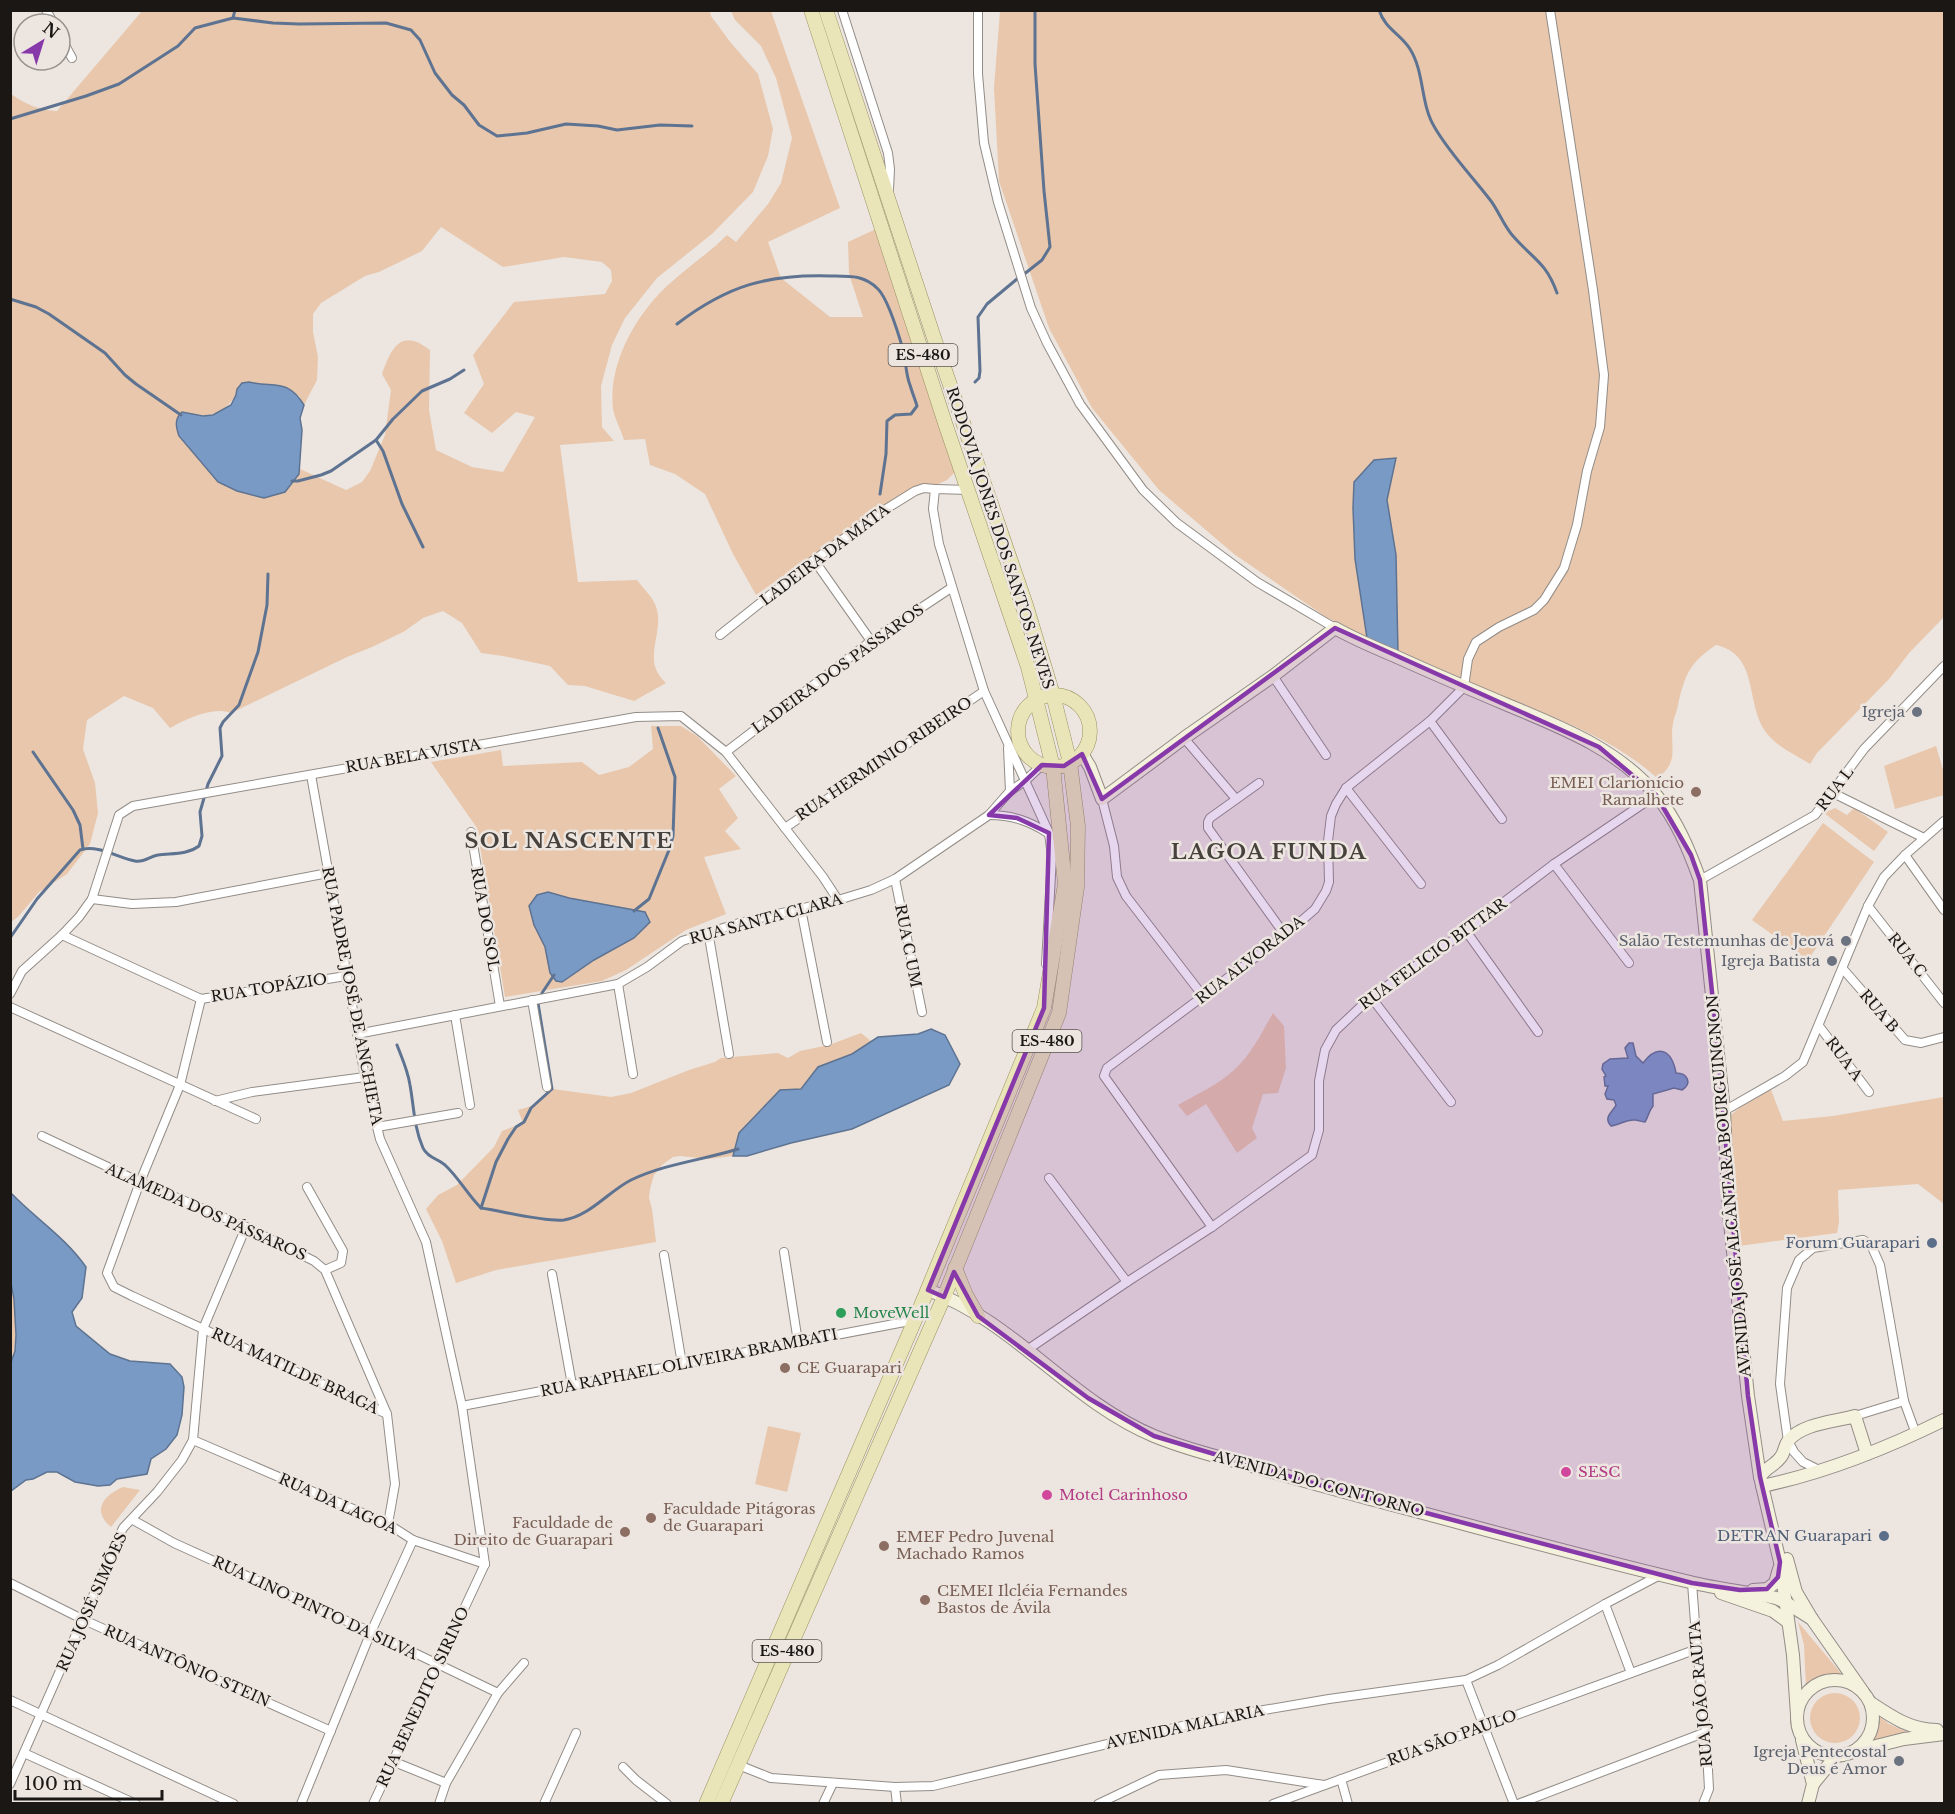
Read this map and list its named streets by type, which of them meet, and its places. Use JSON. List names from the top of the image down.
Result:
{
  "streets": {
    "main road": ["ES-480", "RODOVIA JONES DOS SANTOS NEVES"],
    "street": [
      "LADEIRA DA MATA",
      "LADEIRA DOS PASSAROS",
      "RUA BELA VISTA",
      "RUA HERMINIO RIBEIRO",
      "RUA L",
      "RUA DO SOL",
      "RUA SANTA CLARA",
      "RUA C UM",
      "RUA FELICIO BITTAR",
      "RUA C",
      "RUA ALVORADA",
      "RUA TOPÁZIO",
      "RUA PADRE JOSÉ DE ANCHIETA",
      "RUA B",
      "RUA A",
      "AVENIDA JOSÉ ALCÂNTARA BOURGUINGNON",
      "ALAMEDA DOS PÁSSAROS",
      "RUA RAPHAEL OLIVEIRA BRAMBATI",
      "RUA MATILDE BRAGA",
      "AVENIDA DO CONTORNO",
      "RUA DA LAGOA",
      "RUA JOSÉ SIMÕES",
      "RUA LINO PINTO DA SILVA",
      "RUA ANTÔNIO STEIN",
      "RUA JOÃO RAUTA",
      "RUA BENEDITO SIRINO",
      "AVENIDA MALARIA",
      "RUA SÃO PAULO"
    ]
  },
  "crossings": [
    ["RODOVIA JONES DOS SANTOS NEVES", "LADEIRA DA MATA"],
    ["RODOVIA JONES DOS SANTOS NEVES", "RUA SANTA CLARA"],
    ["RODOVIA JONES DOS SANTOS NEVES", "RUA RAPHAEL OLIVEIRA BRAMBATI"],
    ["RODOVIA JONES DOS SANTOS NEVES", "AVENIDA DO CONTORNO"],
    ["RODOVIA JONES DOS SANTOS NEVES", "AVENIDA MALARIA"],
    ["LADEIRA DOS PASSAROS", "RUA BELA VISTA"],
    ["RUA BELA VISTA", "RUA HERMINIO RIBEIRO"],
    ["RUA BELA VISTA", "RUA SANTA CLARA"],
    ["RUA BELA VISTA", "RUA TOPÁZIO"],
    ["RUA BELA VISTA", "RUA PADRE JOSÉ DE ANCHIETA"],
    ["RUA L", "AVENIDA JOSÉ ALCÂNTARA BOURGUINGNON"],
    ["RUA DO SOL", "RUA SANTA CLARA"],
    ["RUA SANTA CLARA", "RUA C UM"],
    ["RUA SANTA CLARA", "RUA PADRE JOSÉ DE ANCHIETA"],
    ["RUA FELICIO BITTAR", "RUA ALVORADA"],
    ["RUA FELICIO BITTAR", "AVENIDA JOSÉ ALCÂNTARA BOURGUINGNON"],
    ["RUA FELICIO BITTAR", "AVENIDA DO CONTORNO"],
    ["RUA ALVORADA", "AVENIDA JOSÉ ALCÂNTARA BOURGUINGNON"],
    ["RUA TOPÁZIO", "RUA PADRE JOSÉ DE ANCHIETA"],
    ["RUA TOPÁZIO", "RUA MATILDE BRAGA"],
    ["RUA PADRE JOSÉ DE ANCHIETA", "RUA RAPHAEL OLIVEIRA BRAMBATI"],
    ["RUA PADRE JOSÉ DE ANCHIETA", "RUA DA LAGOA"],
    ["RUA PADRE JOSÉ DE ANCHIETA", "RUA BENEDITO SIRINO"],
    ["AVENIDA JOSÉ ALCÂNTARA BOURGUINGNON", "AVENIDA DO CONTORNO"],
    ["ALAMEDA DOS PÁSSAROS", "RUA MATILDE BRAGA"],
    ["ALAMEDA DOS PÁSSAROS", "RUA JOSÉ SIMÕES"],
    ["RUA MATILDE BRAGA", "RUA JOSÉ SIMÕES"],
    ["AVENIDA DO CONTORNO", "RUA JOÃO RAUTA"],
    ["AVENIDA DO CONTORNO", "AVENIDA MALARIA"],
    ["RUA DA LAGOA", "RUA JOSÉ SIMÕES"],
    ["RUA DA LAGOA", "RUA BENEDITO SIRINO"],
    ["RUA JOSÉ SIMÕES", "RUA LINO PINTO DA SILVA"],
    ["RUA JOSÉ SIMÕES", "RUA ANTÔNIO STEIN"],
    ["RUA LINO PINTO DA SILVA", "RUA BENEDITO SIRINO"],
    ["RUA JOÃO RAUTA", "RUA SÃO PAULO"]
  ],
  "districts": ["SOL NASCENTE", "LAGOA FUNDA"],
  "places": [
    "Igreja",
    "EMEI Clarionício Ramalhete",
    "Salão Testemunhas de Jeová",
    "Igreja Batista",
    "Forum Guarapari",
    "MoveWell",
    "CE Guarapari",
    "SESC",
    "Motel Carinhoso",
    "Faculdade Pitágoras de Guarapari",
    "Faculdade de Direito de Guarapari",
    "DETRAN Guarapari",
    "EMEF Pedro Juvenal Machado Ramos",
    "CEMEI Ilcléia Fernandes Bastos de Ávila",
    "Igreja Pentecostal Deus é Amor"
  ],
  "scale_bar": "100 m",
  "north": "top right"
}
